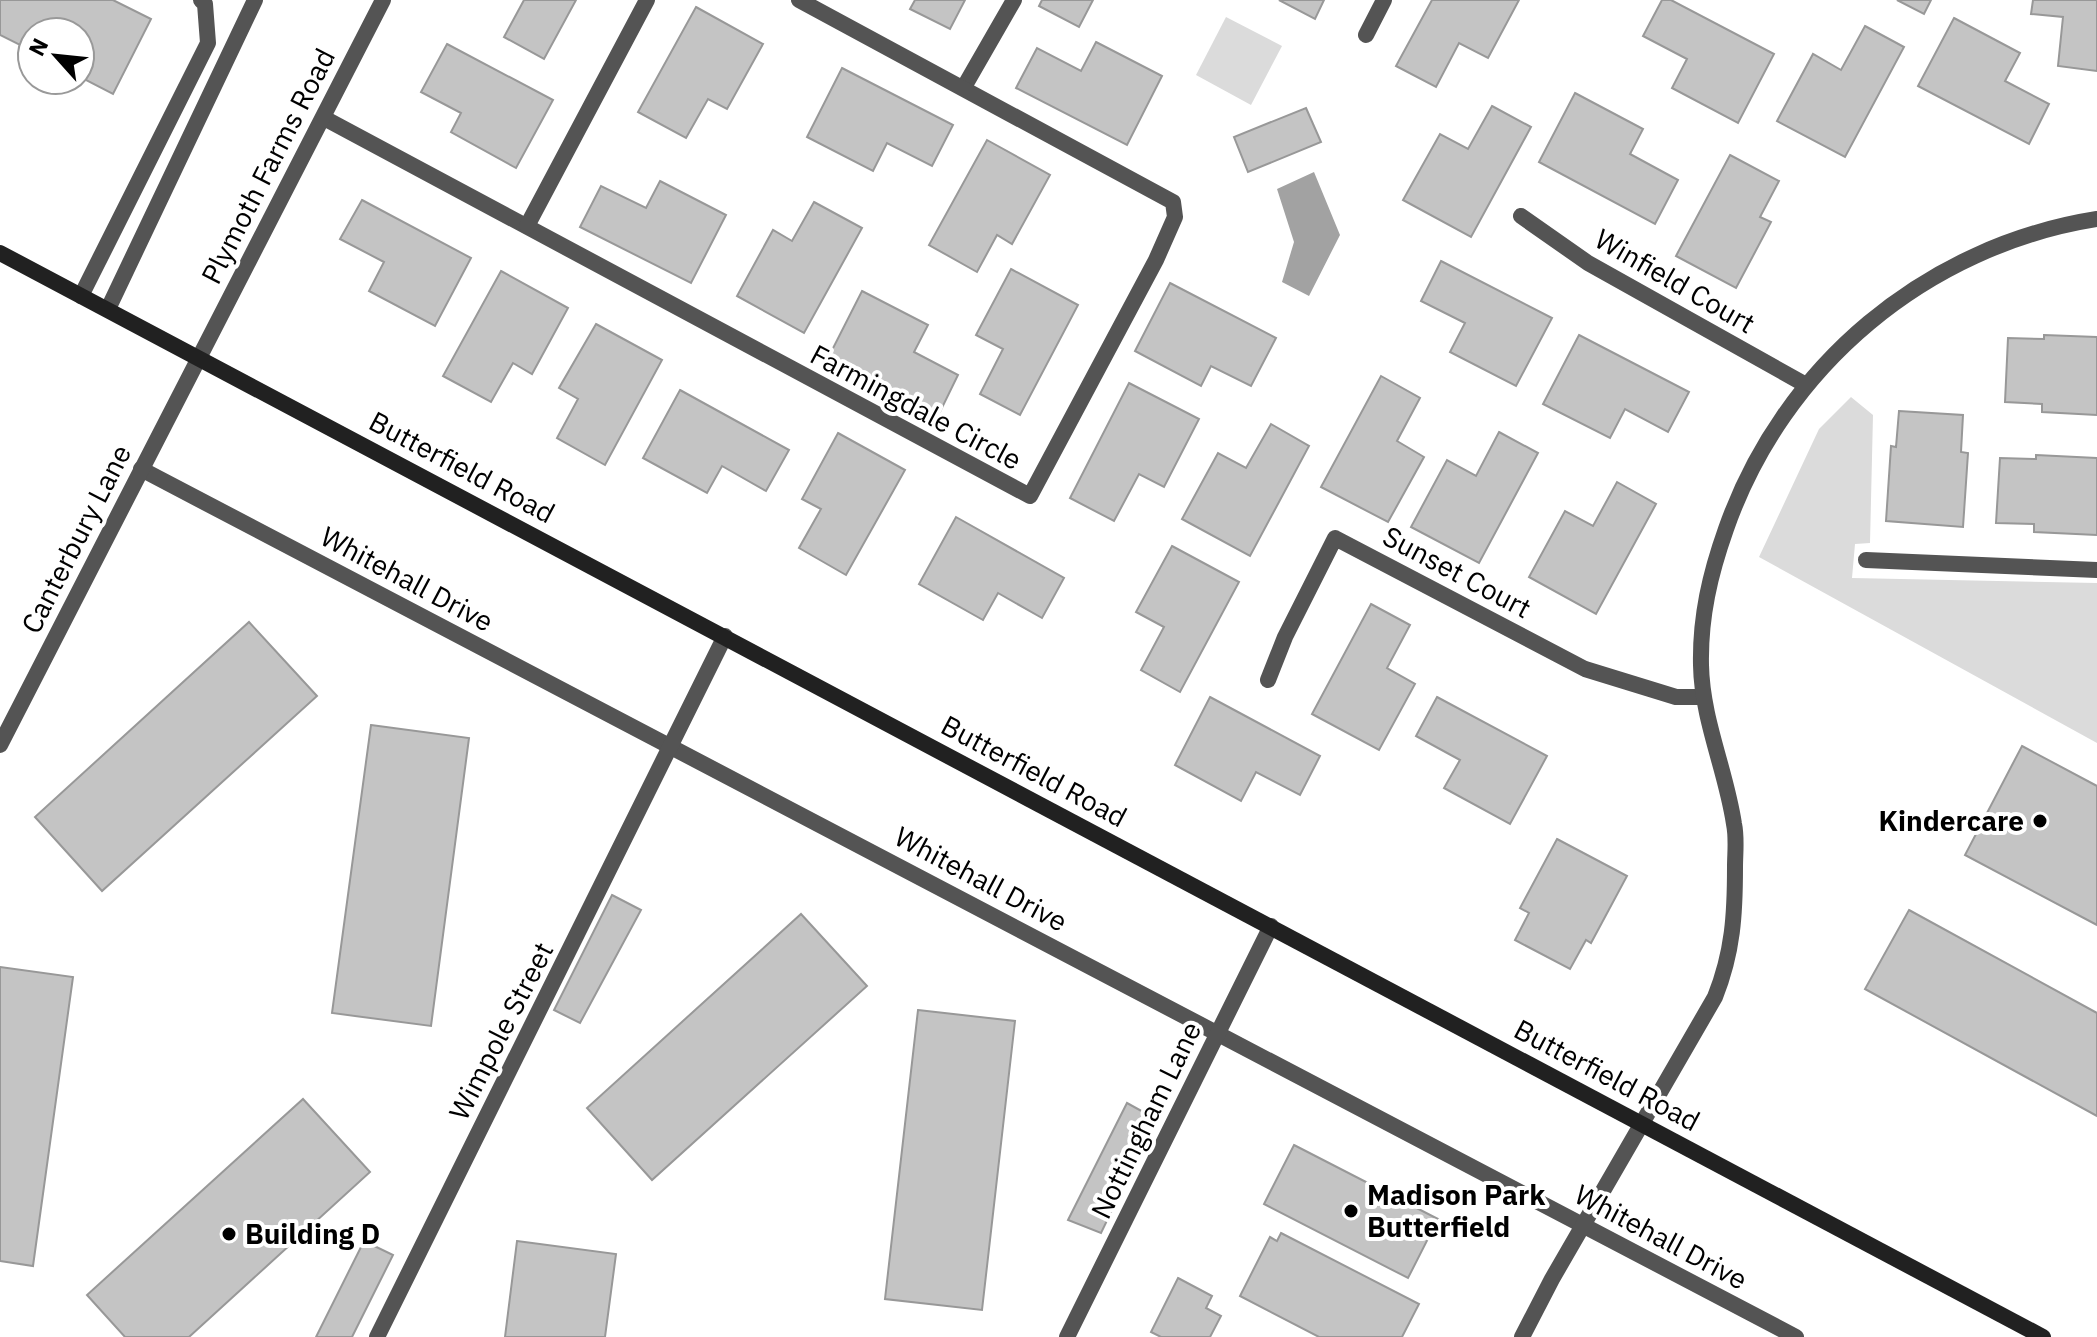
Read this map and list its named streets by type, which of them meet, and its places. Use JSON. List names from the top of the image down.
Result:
{
  "streets": {
    "main road": ["Butterfield Road"],
    "street": [
      "Plymoth Farms Road",
      "Winfield Court",
      "Farmingdale Circle",
      "Canterbury Lane",
      "Sunset Court",
      "Whitehall Drive",
      "Wimpole Street",
      "Nottingham Lane"
    ]
  },
  "crossings": [
    ["Plymoth Farms Road", "Farmingdale Circle"],
    ["Plymoth Farms Road", "Butterfield Road"],
    ["Plymoth Farms Road", "Canterbury Lane"],
    ["Butterfield Road", "Canterbury Lane"],
    ["Butterfield Road", "Wimpole Street"],
    ["Butterfield Road", "Nottingham Lane"],
    ["Canterbury Lane", "Whitehall Drive"],
    ["Whitehall Drive", "Wimpole Street"],
    ["Whitehall Drive", "Nottingham Lane"]
  ],
  "places": ["Kindercare", "Madison Park Butterfield", "Building D"],
  "north": "top left"
}
